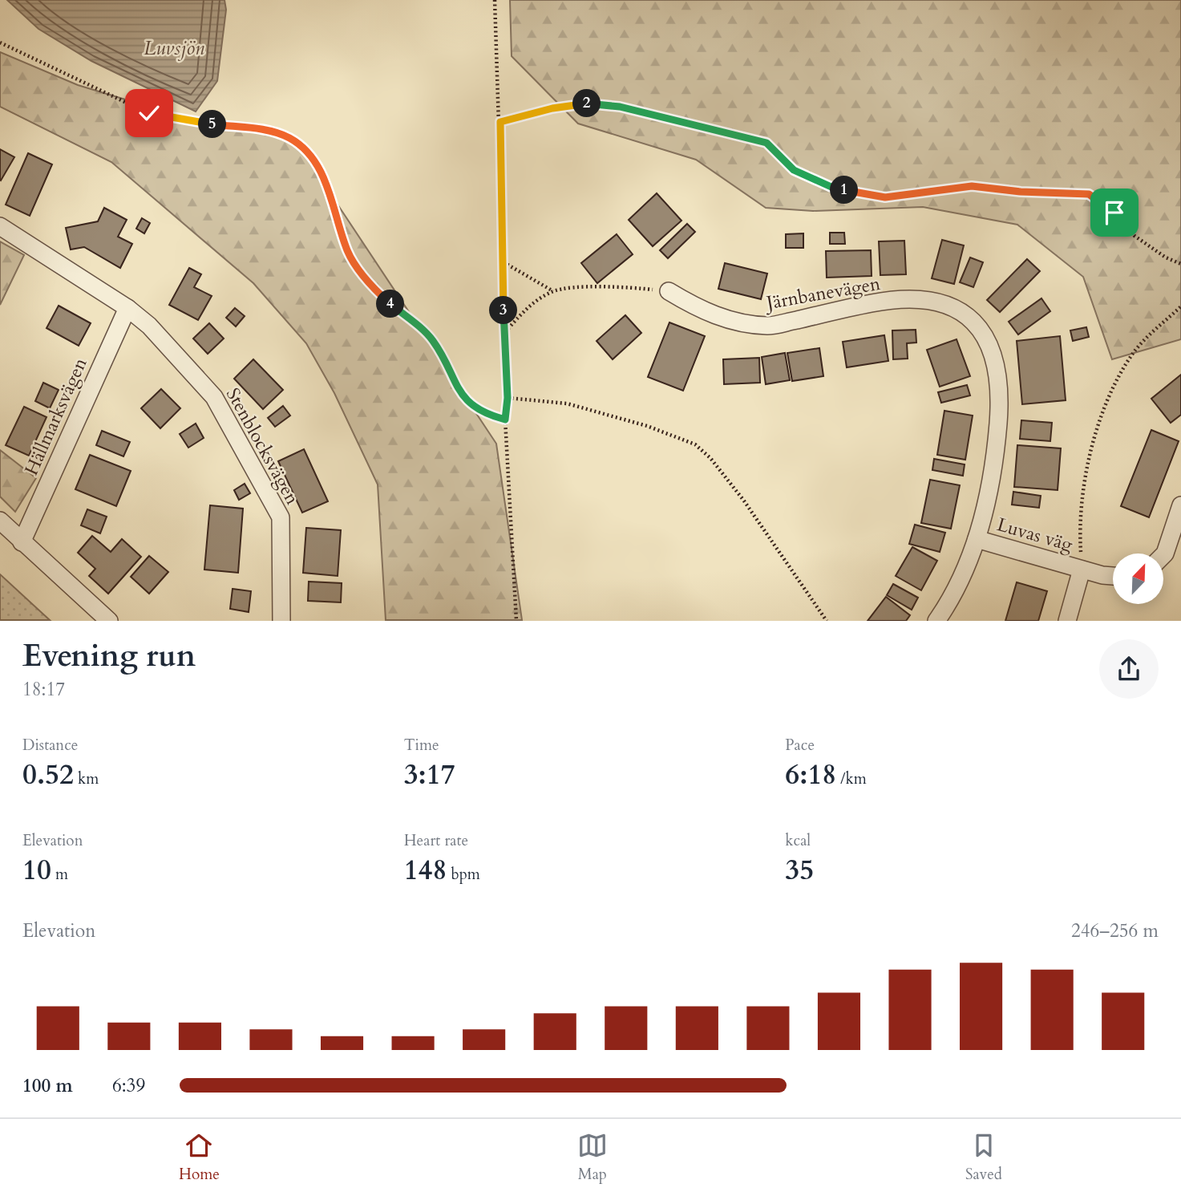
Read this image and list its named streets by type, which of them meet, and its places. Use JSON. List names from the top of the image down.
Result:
{
  "streets": {
    "street": [
      "Järnbanevägen",
      "Hällmarksvägen",
      "Stenblocksvägen",
      "Luvas väg"
    ]
  },
  "crossings": [
    ["Järnbanevägen", "Luvas väg"],
    ["Hällmarksvägen", "Stenblocksvägen"]
  ],
  "water": ["Luvsjön"],
  "north": "top right",
  "page": {
    "pins": [
      "2",
      "5",
      "1",
      "4",
      "3"
    ],
    "heading": ["Evening run", "18:17"],
    "stats": [
      ["Distance", "0.52 km"],
      ["Time", "3:17"],
      ["Pace", "6:18 /km"],
      ["Elevation", "10 m"],
      ["Heart rate", "148 bpm"],
      ["kcal", "35"]
    ],
    "chart": ["Elevation", "246–256 m"],
    "list": [
      {
        "name": "100 m",
        "note": "6:39"
      }
    ],
    "tabs": ["Home", "Map", "Saved"]
  }
}
